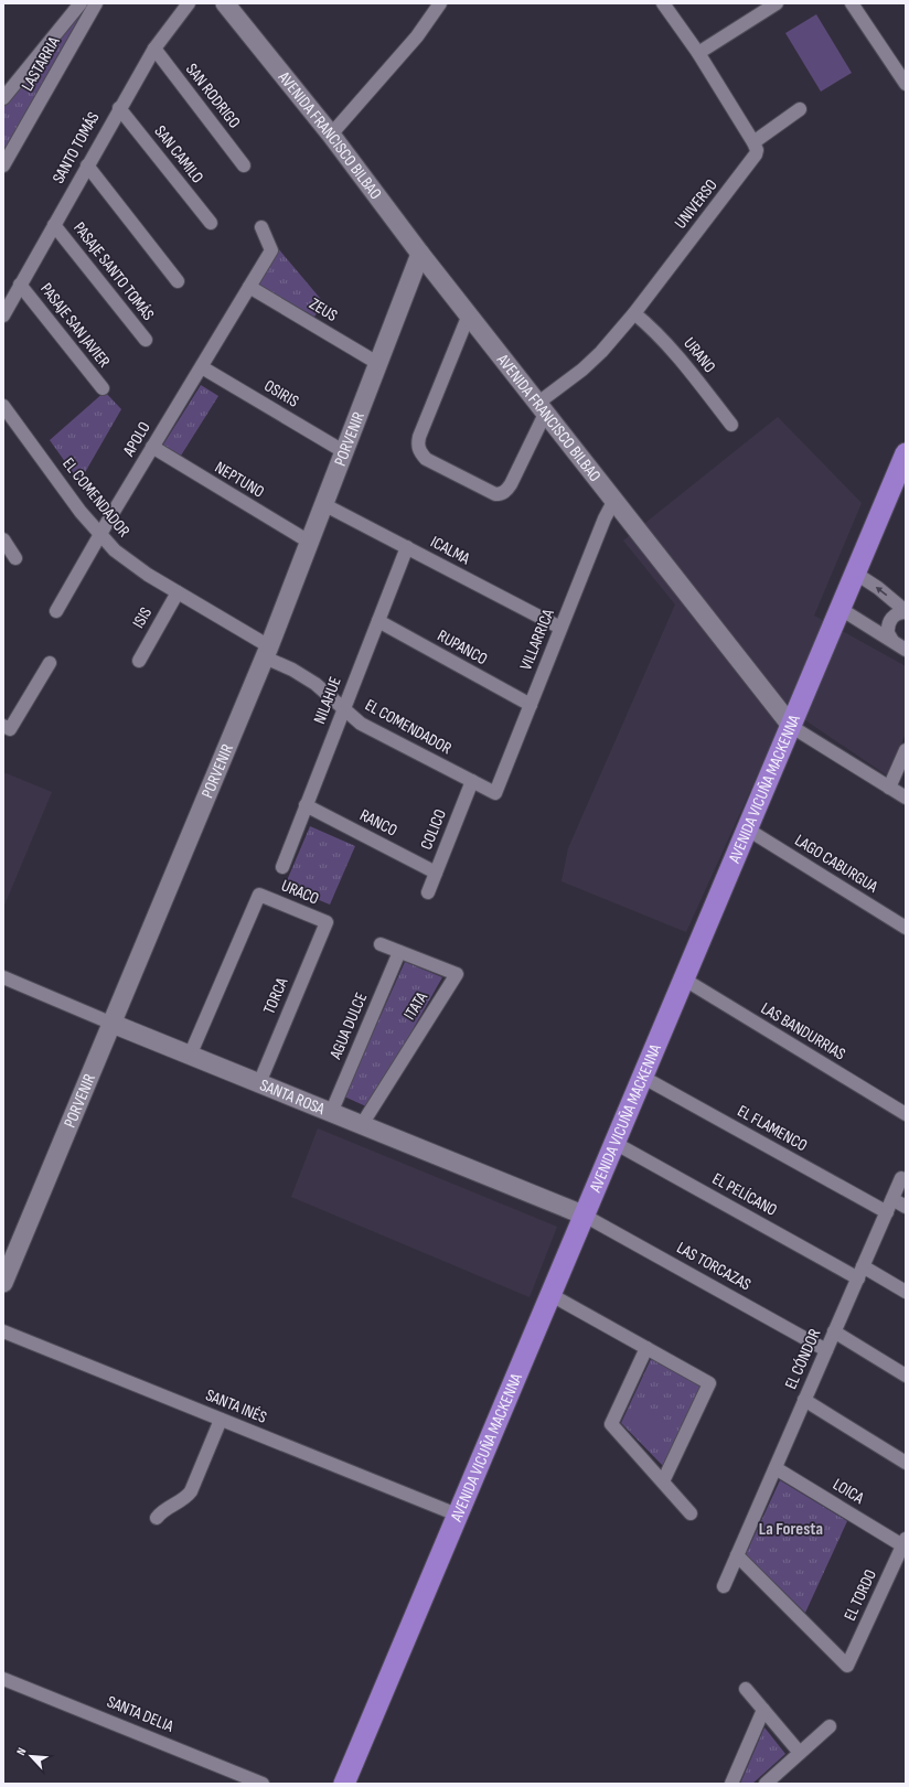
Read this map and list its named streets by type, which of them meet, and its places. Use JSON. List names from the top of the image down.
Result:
{
  "streets": {
    "main road": ["AVENIDA VICUÑA MACKENNA"],
    "street": [
      "LASTARRIA",
      "SAN RODRIGO",
      "AVENIDA FRANCISCO BILBAO",
      "SANTO TOMÁS",
      "SAN CAMILO",
      "UNIVERSO",
      "PASAJE SANTO TOMÁS",
      "ZEUS",
      "PASAJE SAN JAVIER",
      "URANO",
      "OSIRIS",
      "PORVENIR",
      "APOLO",
      "NEPTUNO",
      "EL COMENDADOR",
      "ICALMA",
      "ISIS",
      "VILLARRICA",
      "RUPANCO",
      "NILAHUE",
      "RANCO",
      "COLICO",
      "LAGO CABURGUA",
      "URACO",
      "TORCA",
      "ITATA",
      "AGUA DULCE",
      "LAS BANDURRIAS",
      "SANTA ROSA",
      "EL FLAMENCO",
      "EL PELÍCANO",
      "LAS TORCAZAS",
      "EL CÓNDOR",
      "SANTA INÉS",
      "LOICA",
      "EL TORDO",
      "SANTA DELIA"
    ]
  },
  "crossings": [
    ["SAN RODRIGO", "SANTO TOMÁS"],
    ["AVENIDA FRANCISCO BILBAO", "UNIVERSO"],
    ["AVENIDA FRANCISCO BILBAO", "PORVENIR"],
    ["AVENIDA FRANCISCO BILBAO", "VILLARRICA"],
    ["AVENIDA FRANCISCO BILBAO", "AVENIDA VICUÑA MACKENNA"],
    ["SANTO TOMÁS", "SAN CAMILO"],
    ["SANTO TOMÁS", "PASAJE SANTO TOMÁS"],
    ["SANTO TOMÁS", "PASAJE SAN JAVIER"],
    ["UNIVERSO", "URANO"],
    ["ZEUS", "PORVENIR"],
    ["ZEUS", "APOLO"],
    ["OSIRIS", "PORVENIR"],
    ["OSIRIS", "APOLO"],
    ["PORVENIR", "NEPTUNO"],
    ["PORVENIR", "EL COMENDADOR"],
    ["PORVENIR", "ICALMA"],
    ["PORVENIR", "SANTA ROSA"],
    ["APOLO", "NEPTUNO"],
    ["APOLO", "EL COMENDADOR"],
    ["EL COMENDADOR", "ISIS"],
    ["EL COMENDADOR", "VILLARRICA"],
    ["EL COMENDADOR", "NILAHUE"],
    ["EL COMENDADOR", "COLICO"],
    ["ICALMA", "VILLARRICA"],
    ["ICALMA", "NILAHUE"],
    ["VILLARRICA", "RUPANCO"],
    ["RUPANCO", "NILAHUE"],
    ["NILAHUE", "RANCO"],
    ["AVENIDA VICUÑA MACKENNA", "LAGO CABURGUA"],
    ["AVENIDA VICUÑA MACKENNA", "LAS BANDURRIAS"],
    ["AVENIDA VICUÑA MACKENNA", "SANTA ROSA"],
    ["AVENIDA VICUÑA MACKENNA", "EL FLAMENCO"],
    ["AVENIDA VICUÑA MACKENNA", "EL PELÍCANO"],
    ["AVENIDA VICUÑA MACKENNA", "LAS TORCAZAS"],
    ["AVENIDA VICUÑA MACKENNA", "SANTA INÉS"],
    ["RANCO", "COLICO"],
    ["URACO", "TORCA"],
    ["URACO", "SANTA ROSA"],
    ["TORCA", "SANTA ROSA"],
    ["ITATA", "AGUA DULCE"],
    ["ITATA", "SANTA ROSA"],
    ["AGUA DULCE", "SANTA ROSA"],
    ["SANTA ROSA", "LAS TORCAZAS"],
    ["EL FLAMENCO", "EL CÓNDOR"],
    ["EL PELÍCANO", "EL CÓNDOR"],
    ["LAS TORCAZAS", "EL CÓNDOR"],
    ["EL CÓNDOR", "LOICA"],
    ["EL CÓNDOR", "EL TORDO"],
    ["LOICA", "EL TORDO"]
  ],
  "districts": ["La Foresta"],
  "north": "top left"
}
